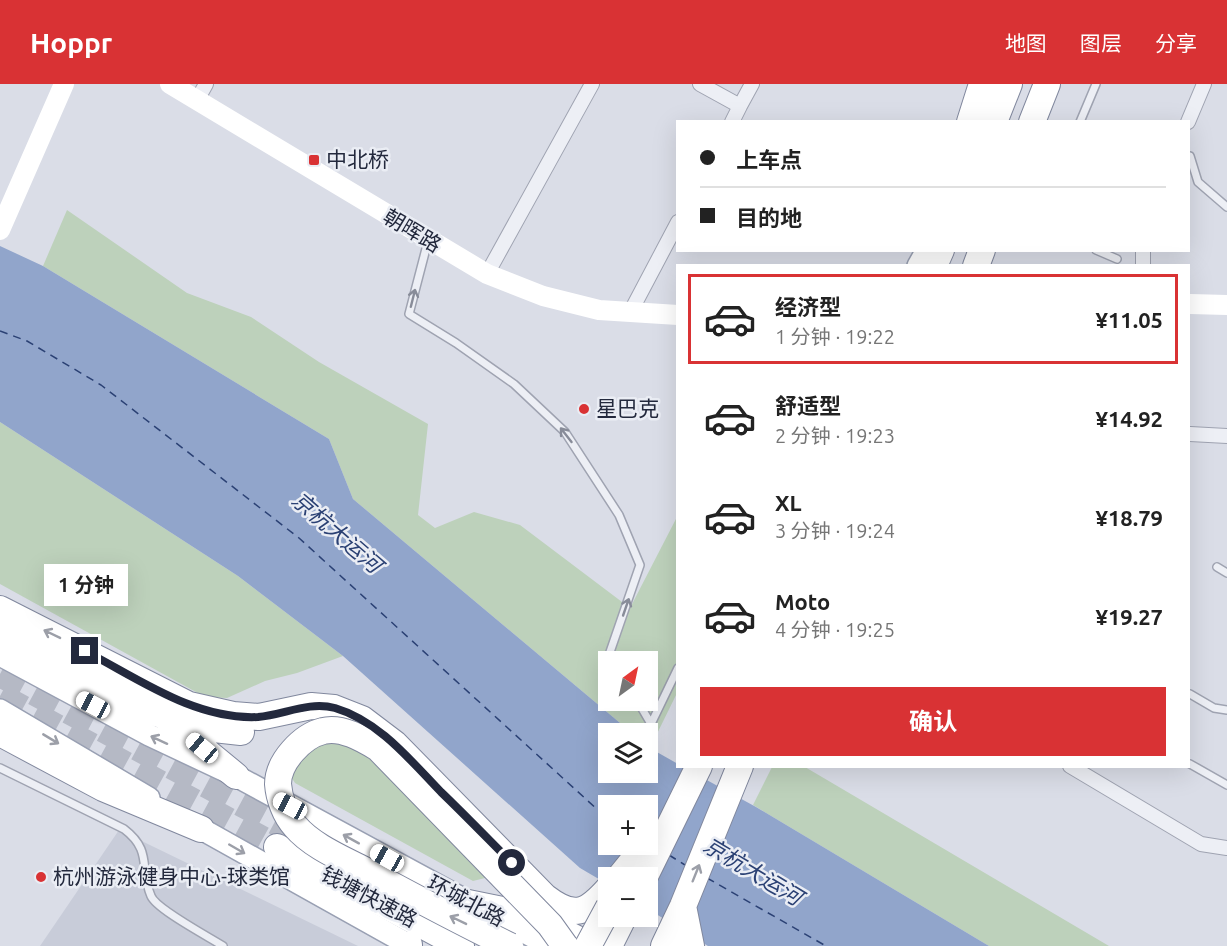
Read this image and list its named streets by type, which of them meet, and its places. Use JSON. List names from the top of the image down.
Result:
{
  "streets": {
    "highway": ["钱塘快速路"],
    "main road": ["环城北路"],
    "street": ["朝晖路"]
  },
  "water": ["京杭大运河"],
  "places": {
    "transit": ["中北桥"],
    "other": ["星巴克", "杭州游泳健身中心-球类馆"]
  },
  "north": "top right",
  "page": {
    "header": "Hoppr",
    "nav": ["地图", "图层", "分享"],
    "banner": ["上车点", "目的地"],
    "list": [
      {
        "name": "经济型",
        "note": "1 分钟 · 19:22",
        "value": "¥11.05"
      },
      {
        "name": "舒适型",
        "note": "2 分钟 · 19:23",
        "value": "¥14.92"
      },
      {
        "name": "XL",
        "note": "3 分钟 · 19:24",
        "value": "¥18.79"
      },
      {
        "name": "Moto",
        "note": "4 分钟 · 19:25",
        "value": "¥19.27"
      }
    ],
    "bubble": "1 分钟",
    "map_buttons": ["+", "−"],
    "buttons": "确认"
  }
}
